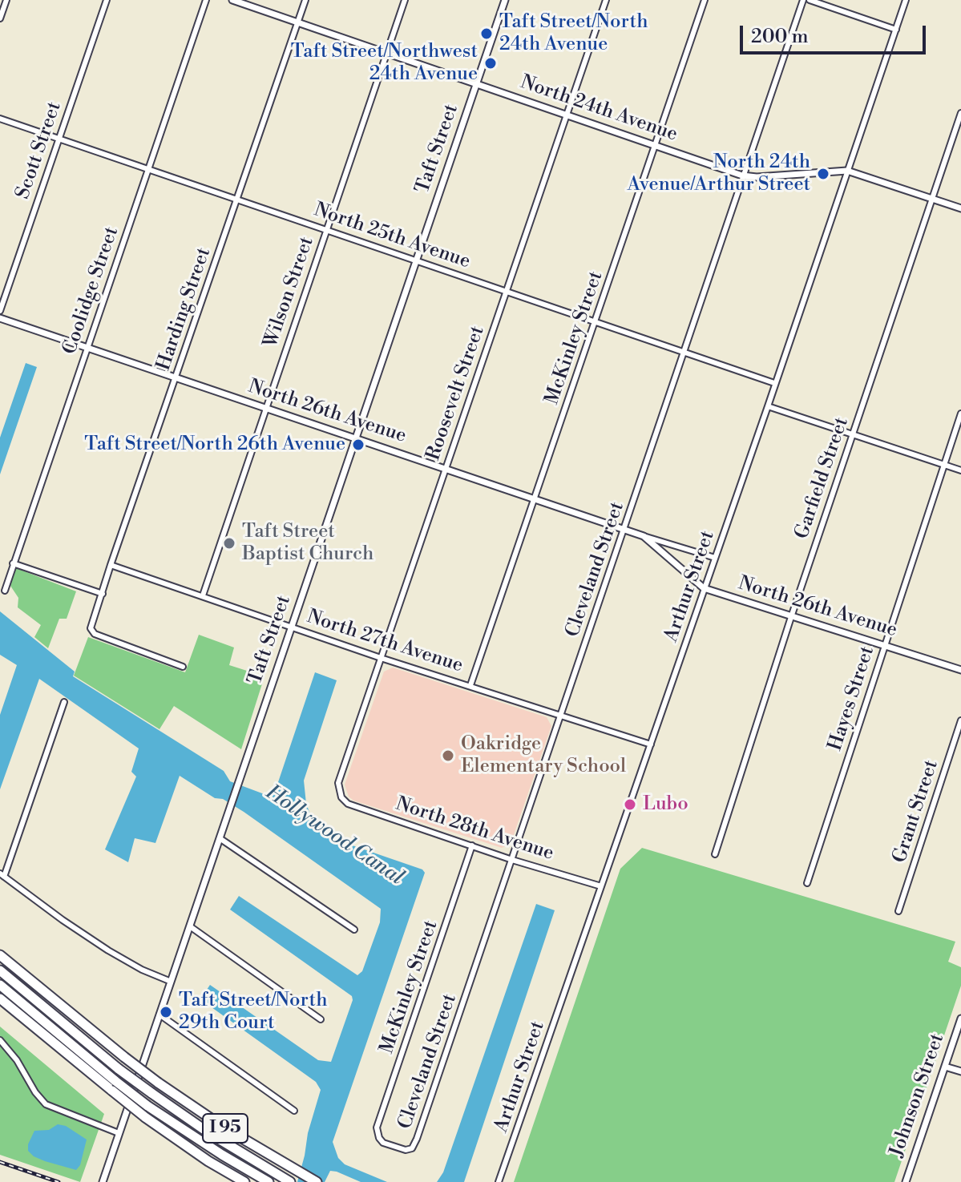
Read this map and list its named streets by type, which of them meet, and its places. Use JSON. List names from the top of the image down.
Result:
{
  "streets": {
    "highway": ["I 95"],
    "street": [
      "North 24th Avenue",
      "Taft Street",
      "Scott Street",
      "North 25th Avenue",
      "Coolidge Street",
      "Wilson Street",
      "Harding Street",
      "McKinley Street",
      "Roosevelt Street",
      "North 26th Avenue",
      "Garfield Street",
      "Cleveland Street",
      "Arthur Street",
      "North 27th Avenue",
      "Hayes Street",
      "Grant Street",
      "North 28th Avenue",
      "Johnson Street"
    ]
  },
  "crossings": [
    ["North 24th Avenue", "Taft Street"],
    ["North 24th Avenue", "Wilson Street"],
    ["North 24th Avenue", "Harding Street"],
    ["North 24th Avenue", "McKinley Street"],
    ["North 24th Avenue", "Roosevelt Street"],
    ["North 24th Avenue", "Garfield Street"],
    ["North 24th Avenue", "Cleveland Street"],
    ["North 24th Avenue", "Arthur Street"],
    ["Taft Street", "North 25th Avenue"],
    ["Taft Street", "North 26th Avenue"],
    ["Taft Street", "North 27th Avenue"],
    ["Scott Street", "North 25th Avenue"],
    ["North 25th Avenue", "Coolidge Street"],
    ["North 25th Avenue", "Wilson Street"],
    ["North 25th Avenue", "Harding Street"],
    ["North 25th Avenue", "McKinley Street"],
    ["North 25th Avenue", "Roosevelt Street"],
    ["North 25th Avenue", "Cleveland Street"],
    ["North 25th Avenue", "Arthur Street"],
    ["Coolidge Street", "North 26th Avenue"],
    ["Wilson Street", "North 26th Avenue"],
    ["Wilson Street", "North 27th Avenue"],
    ["Harding Street", "North 26th Avenue"],
    ["Harding Street", "North 27th Avenue"],
    ["McKinley Street", "North 26th Avenue"],
    ["McKinley Street", "Cleveland Street"],
    ["McKinley Street", "North 27th Avenue"],
    ["McKinley Street", "North 28th Avenue"],
    ["Roosevelt Street", "North 26th Avenue"],
    ["Roosevelt Street", "North 27th Avenue"],
    ["Roosevelt Street", "North 28th Avenue"],
    ["North 26th Avenue", "Garfield Street"],
    ["North 26th Avenue", "Cleveland Street"],
    ["North 26th Avenue", "Arthur Street"],
    ["North 26th Avenue", "Hayes Street"],
    ["Cleveland Street", "North 27th Avenue"],
    ["Cleveland Street", "North 28th Avenue"],
    ["Arthur Street", "North 27th Avenue"],
    ["Arthur Street", "North 28th Avenue"]
  ],
  "water": ["Hollywood Canal"],
  "places": [
    "Taft Street/North 24th Avenue",
    "Taft Street/Northwest 24th Avenue",
    "North 24th Avenue/Arthur Street",
    "Taft Street/North 26th Avenue",
    "Taft Street Baptist Church",
    "Oakridge Elementary School",
    "Lubo",
    "Taft Street/North 29th Court"
  ],
  "scale_bar": "200 m"
}
